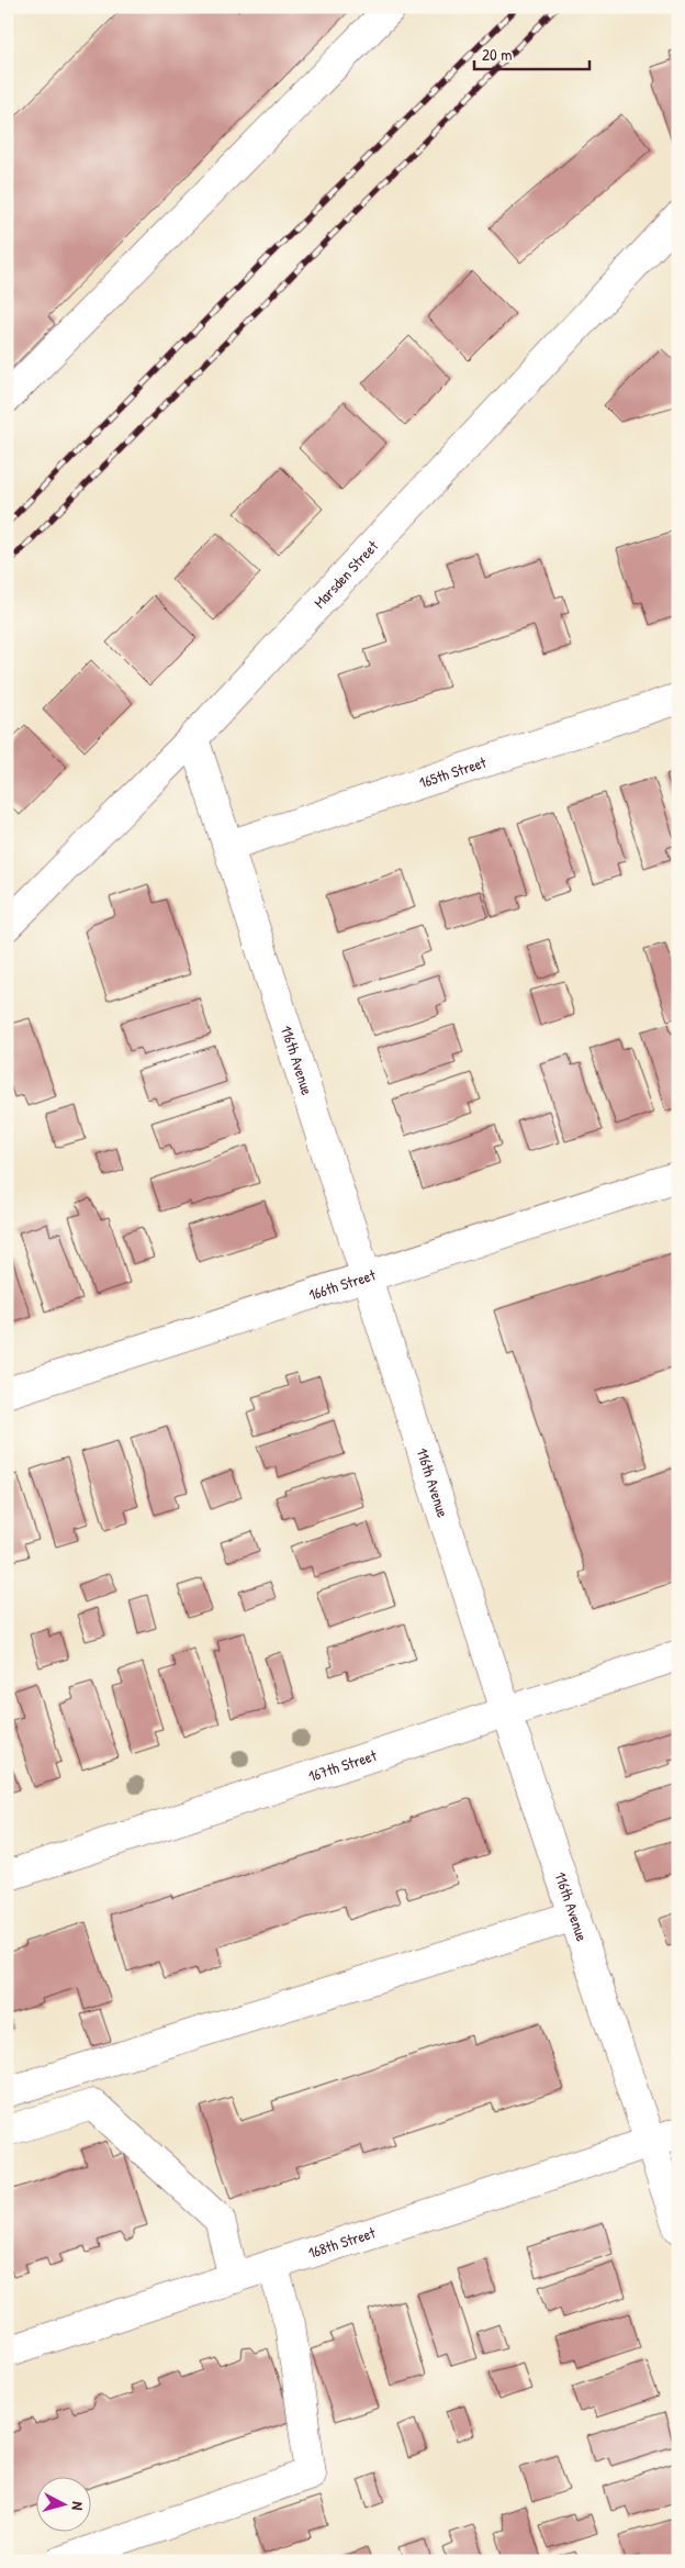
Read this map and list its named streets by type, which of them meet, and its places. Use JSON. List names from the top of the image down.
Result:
{
  "streets": {
    "street": [
      "Marsden Street",
      "165th Street",
      "116th Avenue",
      "166th Street",
      "167th Street",
      "168th Street"
    ]
  },
  "crossings": [
    ["Marsden Street", "116th Avenue"],
    ["165th Street", "116th Avenue"],
    ["116th Avenue", "166th Street"],
    ["116th Avenue", "167th Street"],
    ["116th Avenue", "168th Street"]
  ],
  "scale_bar": "20 m",
  "north": "right"
}
